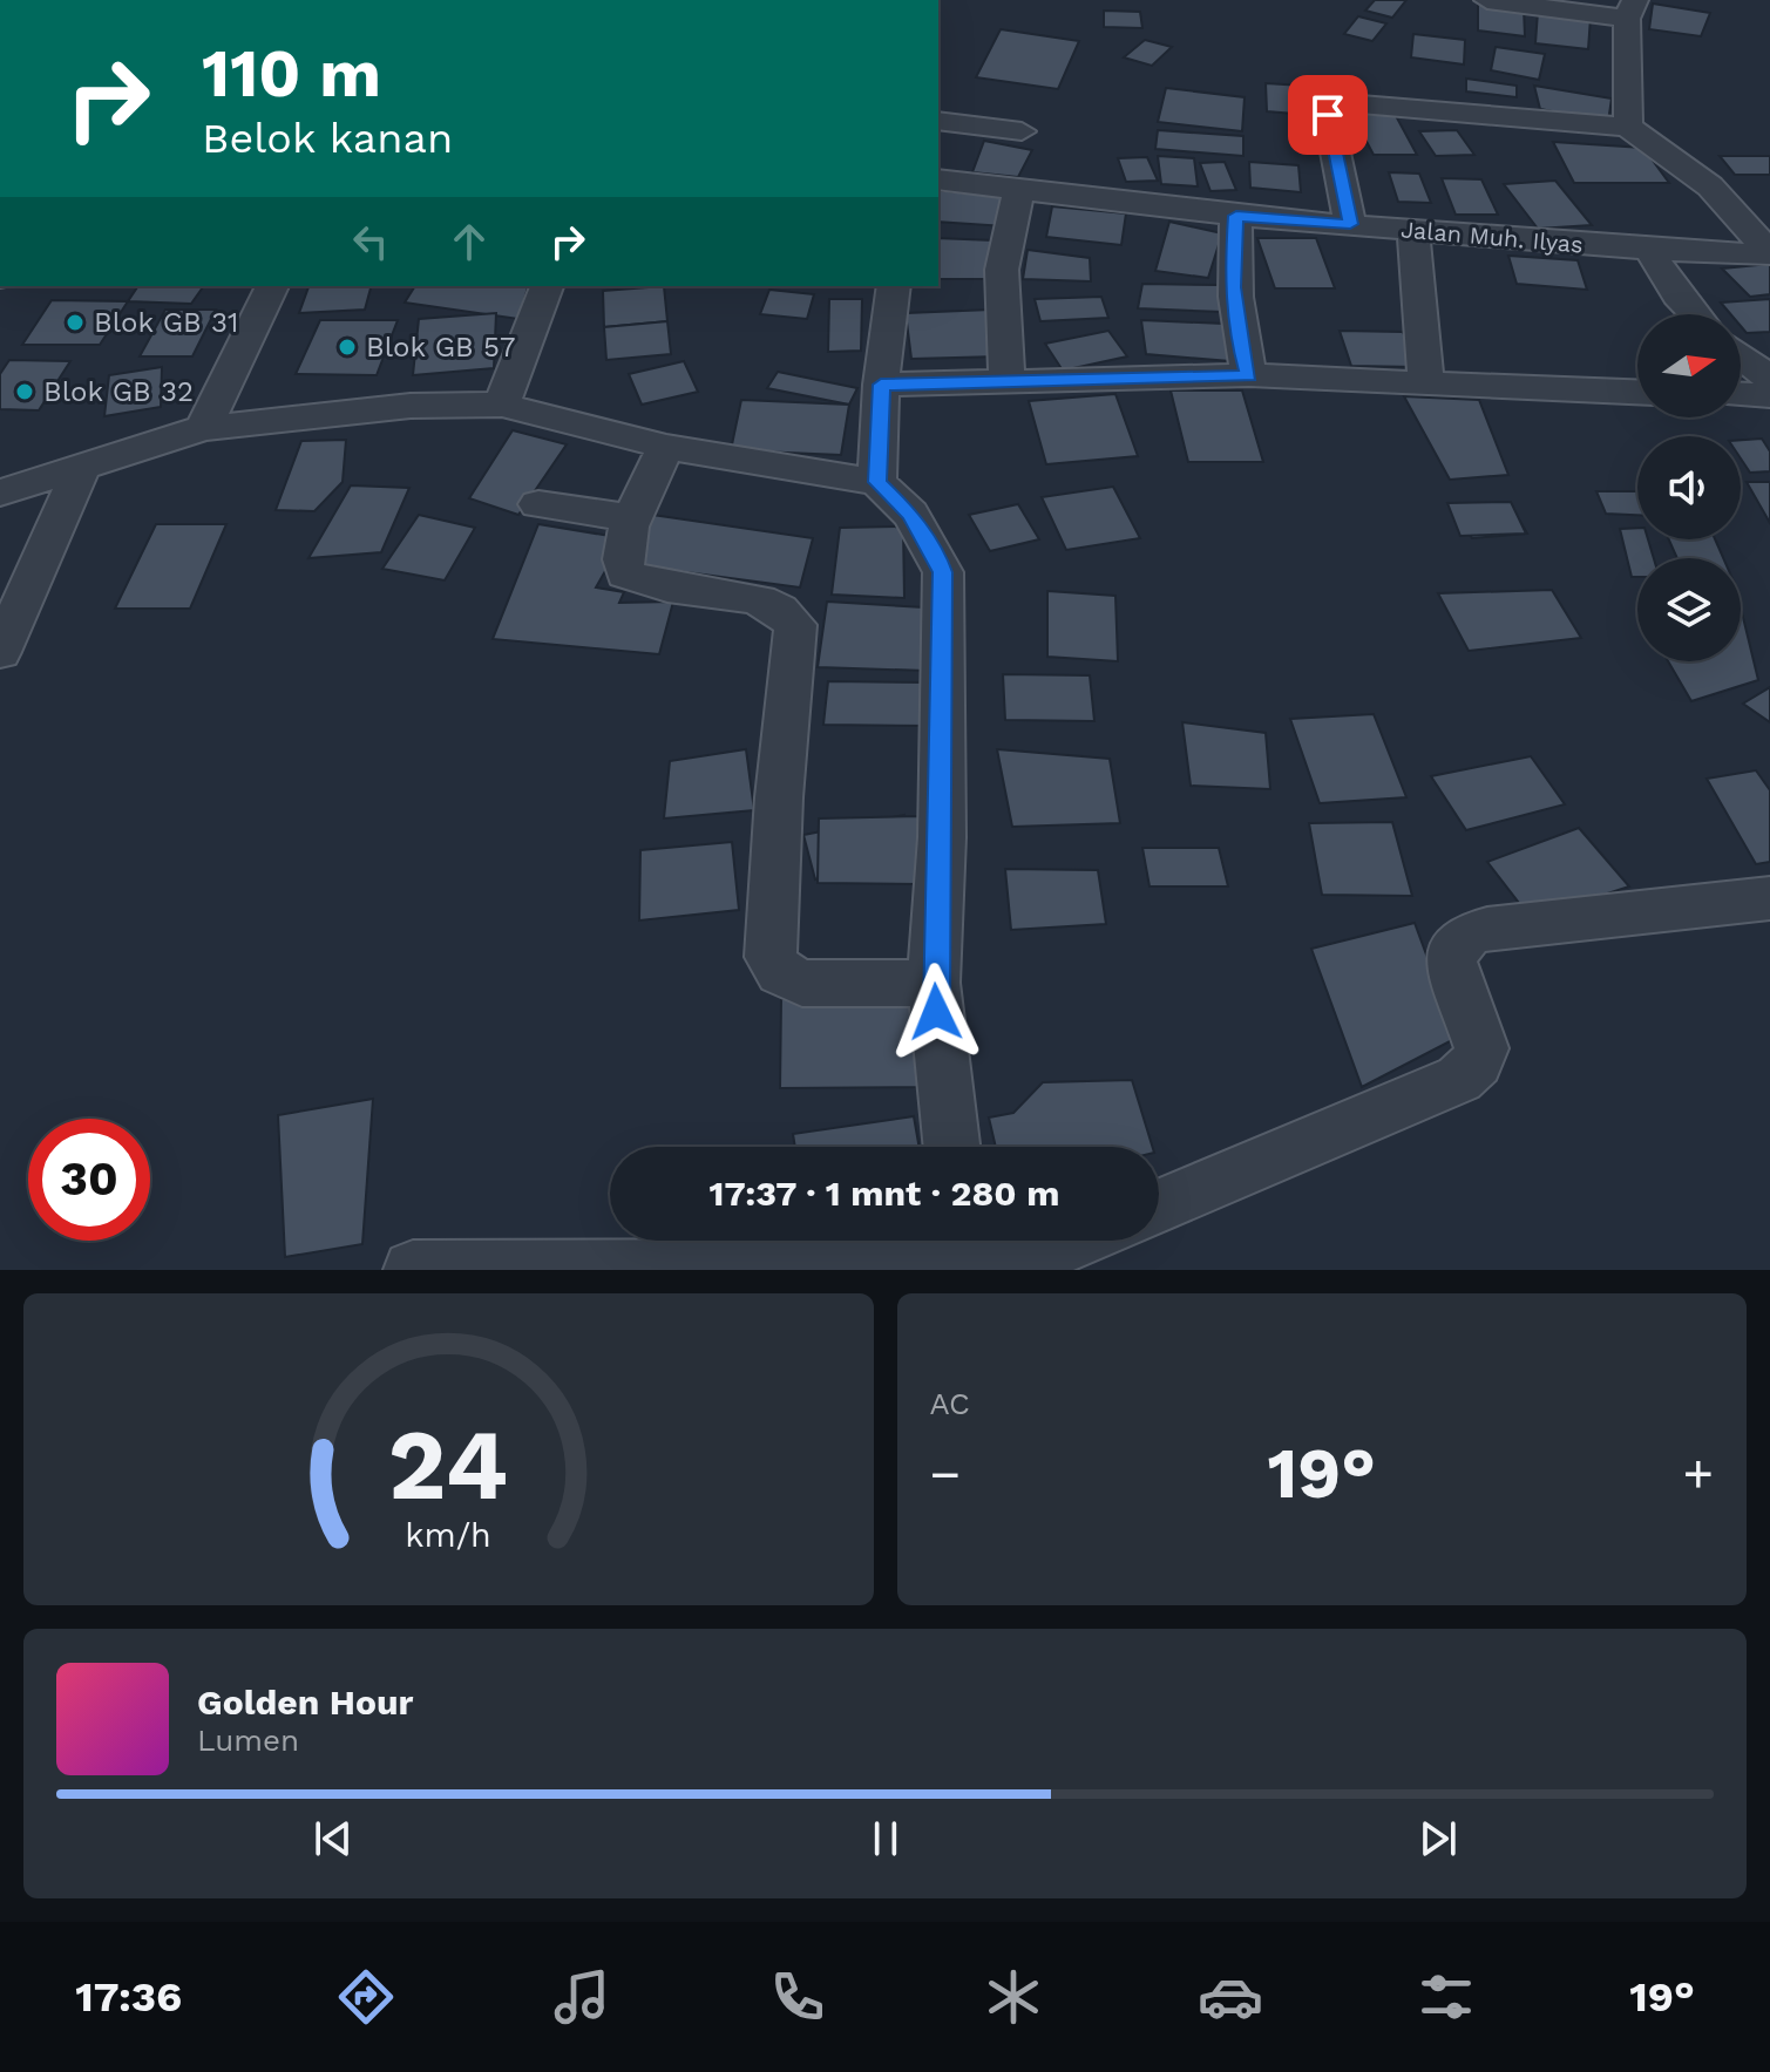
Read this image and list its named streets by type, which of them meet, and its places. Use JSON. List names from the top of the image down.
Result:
{
  "streets": {
    "street": ["Jalan Muh. Ilyas"]
  },
  "places": ["Blok GB 31", "Blok GB 57", "Blok GB 32"],
  "north": "right",
  "page": {
    "turn": ["110 m", "Belok kanan"],
    "limit": "30",
    "trip": "17:37 · 1 mnt · 280 m",
    "tile": "AC",
    "heat": ["−", "19°", "+"],
    "song": ["Golden Hour", "Lumen"],
    "tabs": ["17:36", "19°"],
    "gauge": ["24", "km/h"]
  }
}
